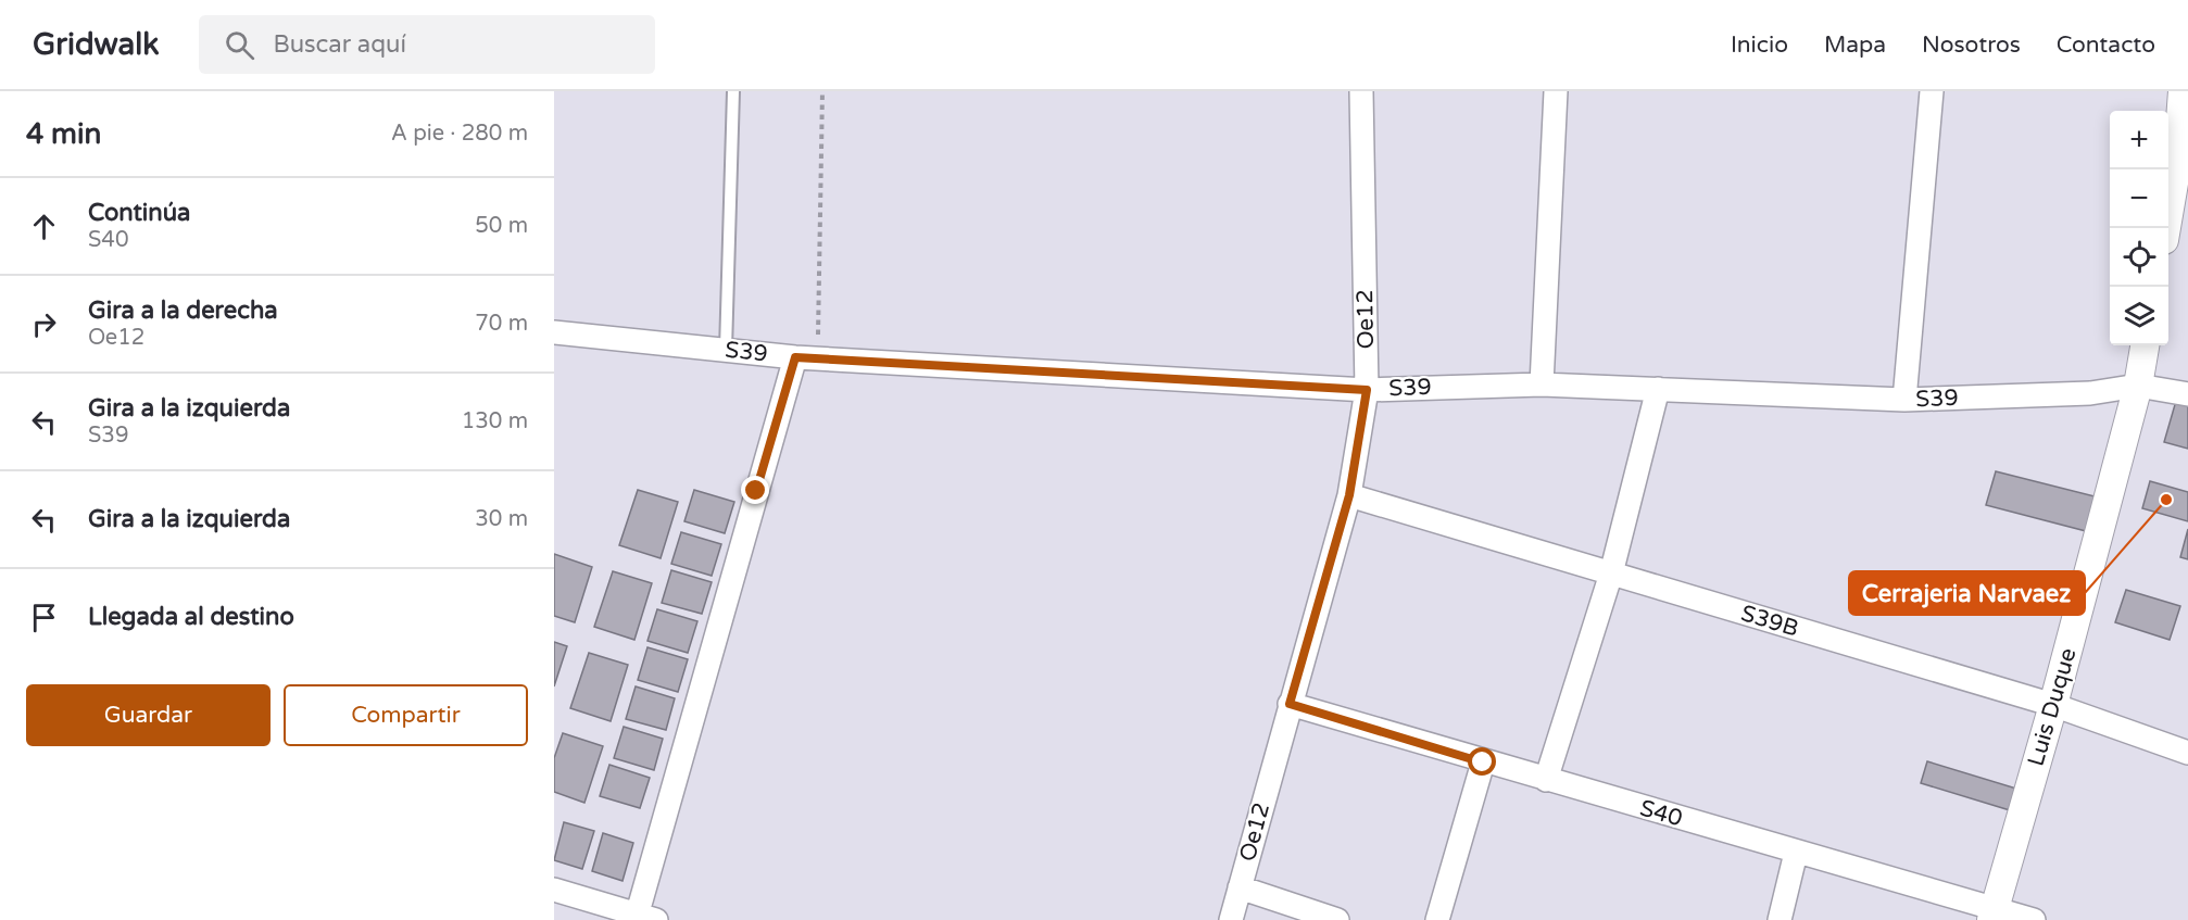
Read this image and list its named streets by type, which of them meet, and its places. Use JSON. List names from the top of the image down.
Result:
{
  "streets": {
    "street": [
      "Oe12",
      "S39",
      "S39B",
      "Luis Duque",
      "S40"
    ]
  },
  "crossings": [
    ["Oe12", "S39"],
    ["Oe12", "S39B"],
    ["Oe12", "S40"],
    ["S39", "Luis Duque"],
    ["S39B", "Luis Duque"],
    ["Luis Duque", "S40"]
  ],
  "places": ["Cerrajeria Narvaez"],
  "page": {
    "header": "Gridwalk",
    "search": "Buscar aquí",
    "nav": [
      "Inicio",
      "Mapa",
      "Nosotros",
      "Contacto"
    ],
    "heading": ["4 min", "A pie · 280 m"],
    "map_buttons": ["+", "−"],
    "list": [
      ["Continúa", "S40", "50 m"],
      ["Gira a la derecha", "Oe12", "70 m"],
      ["Gira a la izquierda", "S39", "130 m"],
      ["Gira a la izquierda", "30 m"],
      "Llegada al destino"
    ],
    "buttons": ["Guardar", "Compartir"]
  }
}
